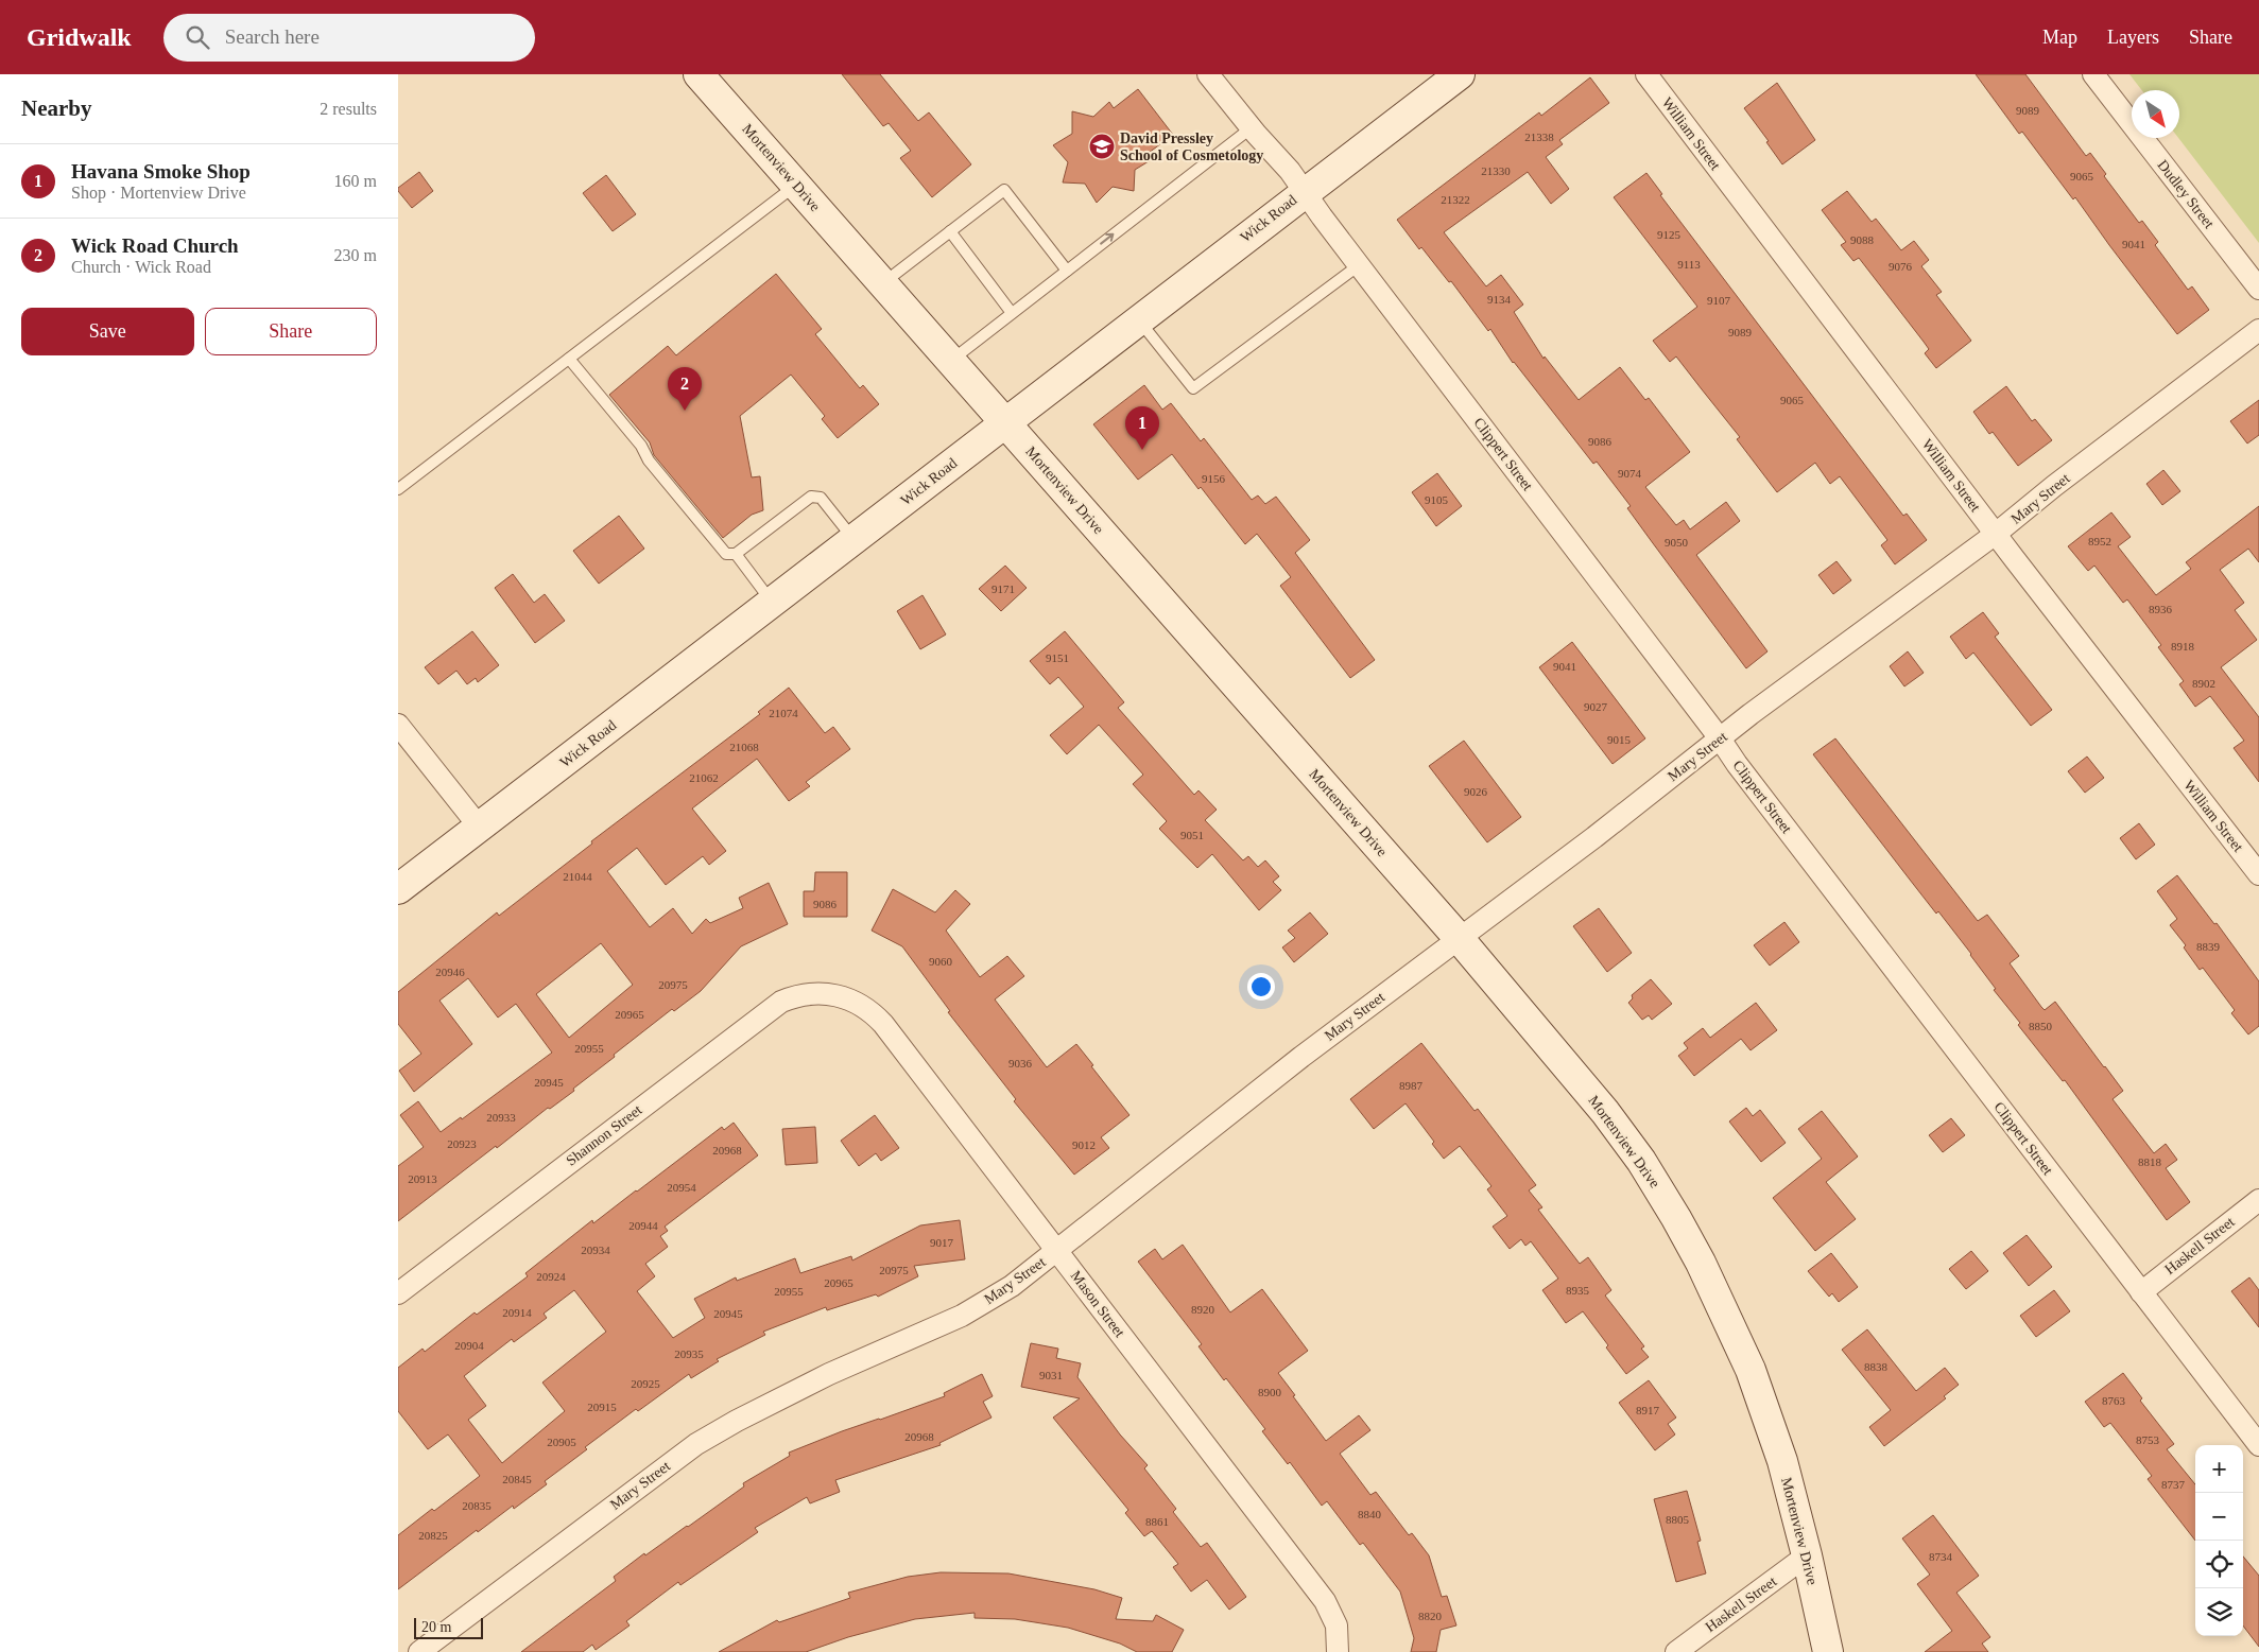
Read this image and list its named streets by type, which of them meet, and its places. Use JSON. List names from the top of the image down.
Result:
{
  "streets": {
    "street": [
      "William Street",
      "Mortenview Drive",
      "Dudley Street",
      "Wick Road",
      "Clippert Street",
      "Mary Street",
      "Shannon Street",
      "Haskell Street",
      "Mason Street"
    ]
  },
  "crossings": [
    ["William Street", "Mary Street"],
    ["Mortenview Drive", "Wick Road"],
    ["Mortenview Drive", "Mary Street"],
    ["Mortenview Drive", "Haskell Street"],
    ["Wick Road", "Clippert Street"],
    ["Clippert Street", "Mary Street"],
    ["Clippert Street", "Haskell Street"],
    ["Mary Street", "Mason Street"],
    ["Shannon Street", "Mason Street"]
  ],
  "places": {
    "school or university": ["David Pressley School of Cosmetology"]
  },
  "house_numbers": [
    "9089",
    "21338",
    "21330",
    "9065",
    "21322",
    "9125",
    "9088",
    "9041",
    "9113",
    "9076",
    "9134",
    "9107",
    "9089",
    "9065",
    "9086",
    "9074",
    "9156",
    "9105",
    "8952",
    "9050",
    "9171",
    "8936",
    "8918",
    "9151",
    "9041",
    "8902",
    "9027",
    "21074",
    "9015",
    "21068",
    "21062",
    "9026",
    "9051",
    "21044",
    "9086",
    "8839",
    "9060",
    "20946",
    "20975",
    "20965",
    "8850",
    "20955",
    "9036",
    "20945",
    "8987",
    "20933",
    "20923",
    "9012",
    "20968",
    "8818",
    "20913",
    "20954",
    "20944",
    "9017",
    "20934",
    "20975",
    "20924",
    "20965",
    "8935",
    "20955",
    "8920",
    "20914",
    "20945",
    "20904",
    "20935",
    "8838",
    "9031",
    "20925",
    "8900",
    "8763",
    "20915",
    "8917",
    "20968",
    "8753",
    "20905",
    "20845",
    "8737",
    "20835",
    "8840",
    "8805",
    "8861",
    "20825",
    "8734",
    "8820"
  ],
  "scale_bar": "20 m",
  "north": "bottom right",
  "page": {
    "header": "Gridwalk",
    "search": "Search here",
    "nav": ["Map", "Layers", "Share"],
    "heading": ["Nearby", "2 results"],
    "list": [
      {
        "mark": "1",
        "name": "Havana Smoke Shop",
        "note": "Shop · Mortenview Drive",
        "value": "160 m"
      },
      {
        "mark": "2",
        "name": "Wick Road Church",
        "note": "Church · Wick Road",
        "value": "230 m"
      }
    ],
    "buttons": ["Save", "Share"],
    "pins": ["2", "1"],
    "map_buttons": ["+", "−"],
    "scale": "20 m"
  }
}
